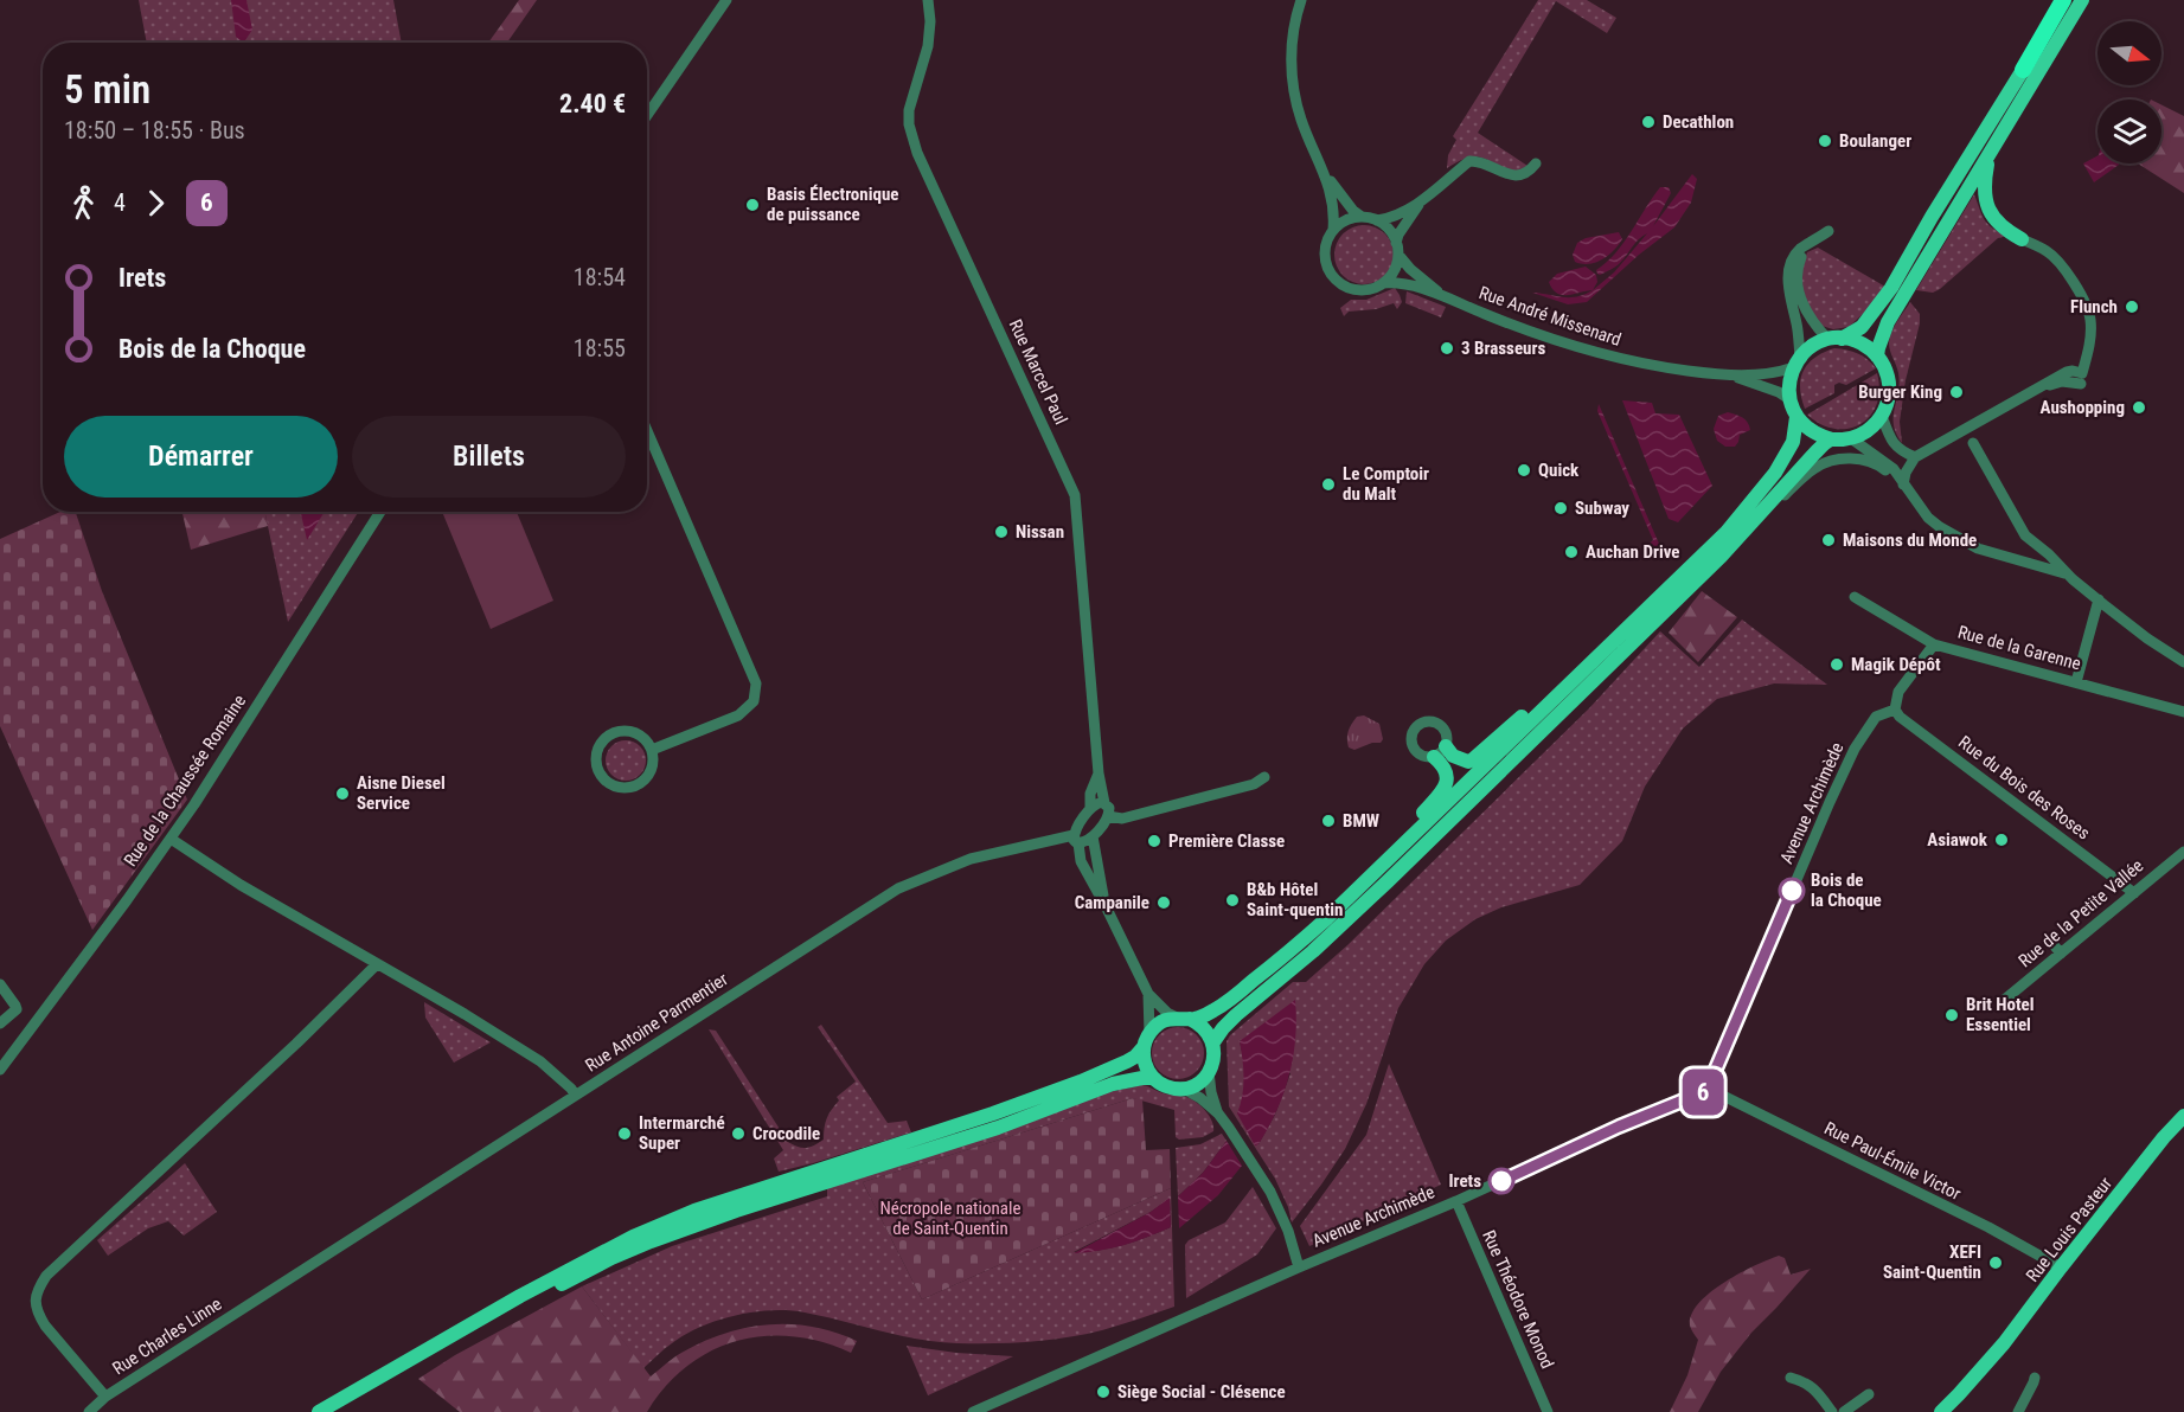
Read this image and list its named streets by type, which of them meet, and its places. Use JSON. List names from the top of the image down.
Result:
{
  "streets": {
    "main road": ["Rue Louis Pasteur"],
    "street": [
      "Rue André Missenard",
      "Rue Marcel Paul",
      "Rue de la Garenne",
      "Rue de la Chaussée Romaine",
      "Rue du Bois des Roses",
      "Avenue Archimède",
      "Rue de la Petite Vallée",
      "Rue Antoine Parmentier",
      "Rue Paul-Émile Victor",
      "Rue Théodore Monod",
      "Rue Charles Linne"
    ]
  },
  "crossings": [
    ["Rue de la Chaussée Romaine", "Rue Antoine Parmentier"],
    ["Rue du Bois des Roses", "Avenue Archimède"],
    ["Rue du Bois des Roses", "Rue de la Petite Vallée"],
    ["Avenue Archimède", "Rue Paul-Émile Victor"],
    ["Avenue Archimède", "Rue Théodore Monod"],
    ["Rue Antoine Parmentier", "Rue Charles Linne"],
    ["Rue Paul-Émile Victor", "Rue Louis Pasteur"]
  ],
  "parks": ["Nécropole nationale de Saint-Quentin"],
  "places": [
    "Decathlon",
    "Boulanger",
    "Basis Électronique de puissance",
    "Flunch",
    "3 Brasseurs",
    "Burger King",
    "Aushopping",
    "Quick",
    "Le Comptoir du Malt",
    "Subway",
    "Nissan",
    "Maisons du Monde",
    "Auchan Drive",
    "Magik Dépôt",
    "Aisne Diesel Service",
    "BMW",
    "Asiawok",
    "Première Classe",
    "Bois de la Choque",
    "B&b Hôtel Saint-quentin",
    "Campanile",
    "Brit Hotel Essentiel",
    "Intermarché Super",
    "Crocodile",
    "Irets",
    "XEFI Saint-Quentin",
    "Siège Social - Clésence"
  ],
  "lines": ["bus line 6"],
  "north": "right",
  "page": {
    "on_map": "6",
    "heading": ["5 min", "18:50 – 18:55 · Bus", "2.40 €"],
    "legs": ["4", "6"],
    "list": [
      {
        "name": "Irets",
        "value": "18:54"
      },
      {
        "name": "Bois de la Choque",
        "value": "18:55"
      }
    ],
    "buttons": ["Démarrer", "Billets"]
  }
}
